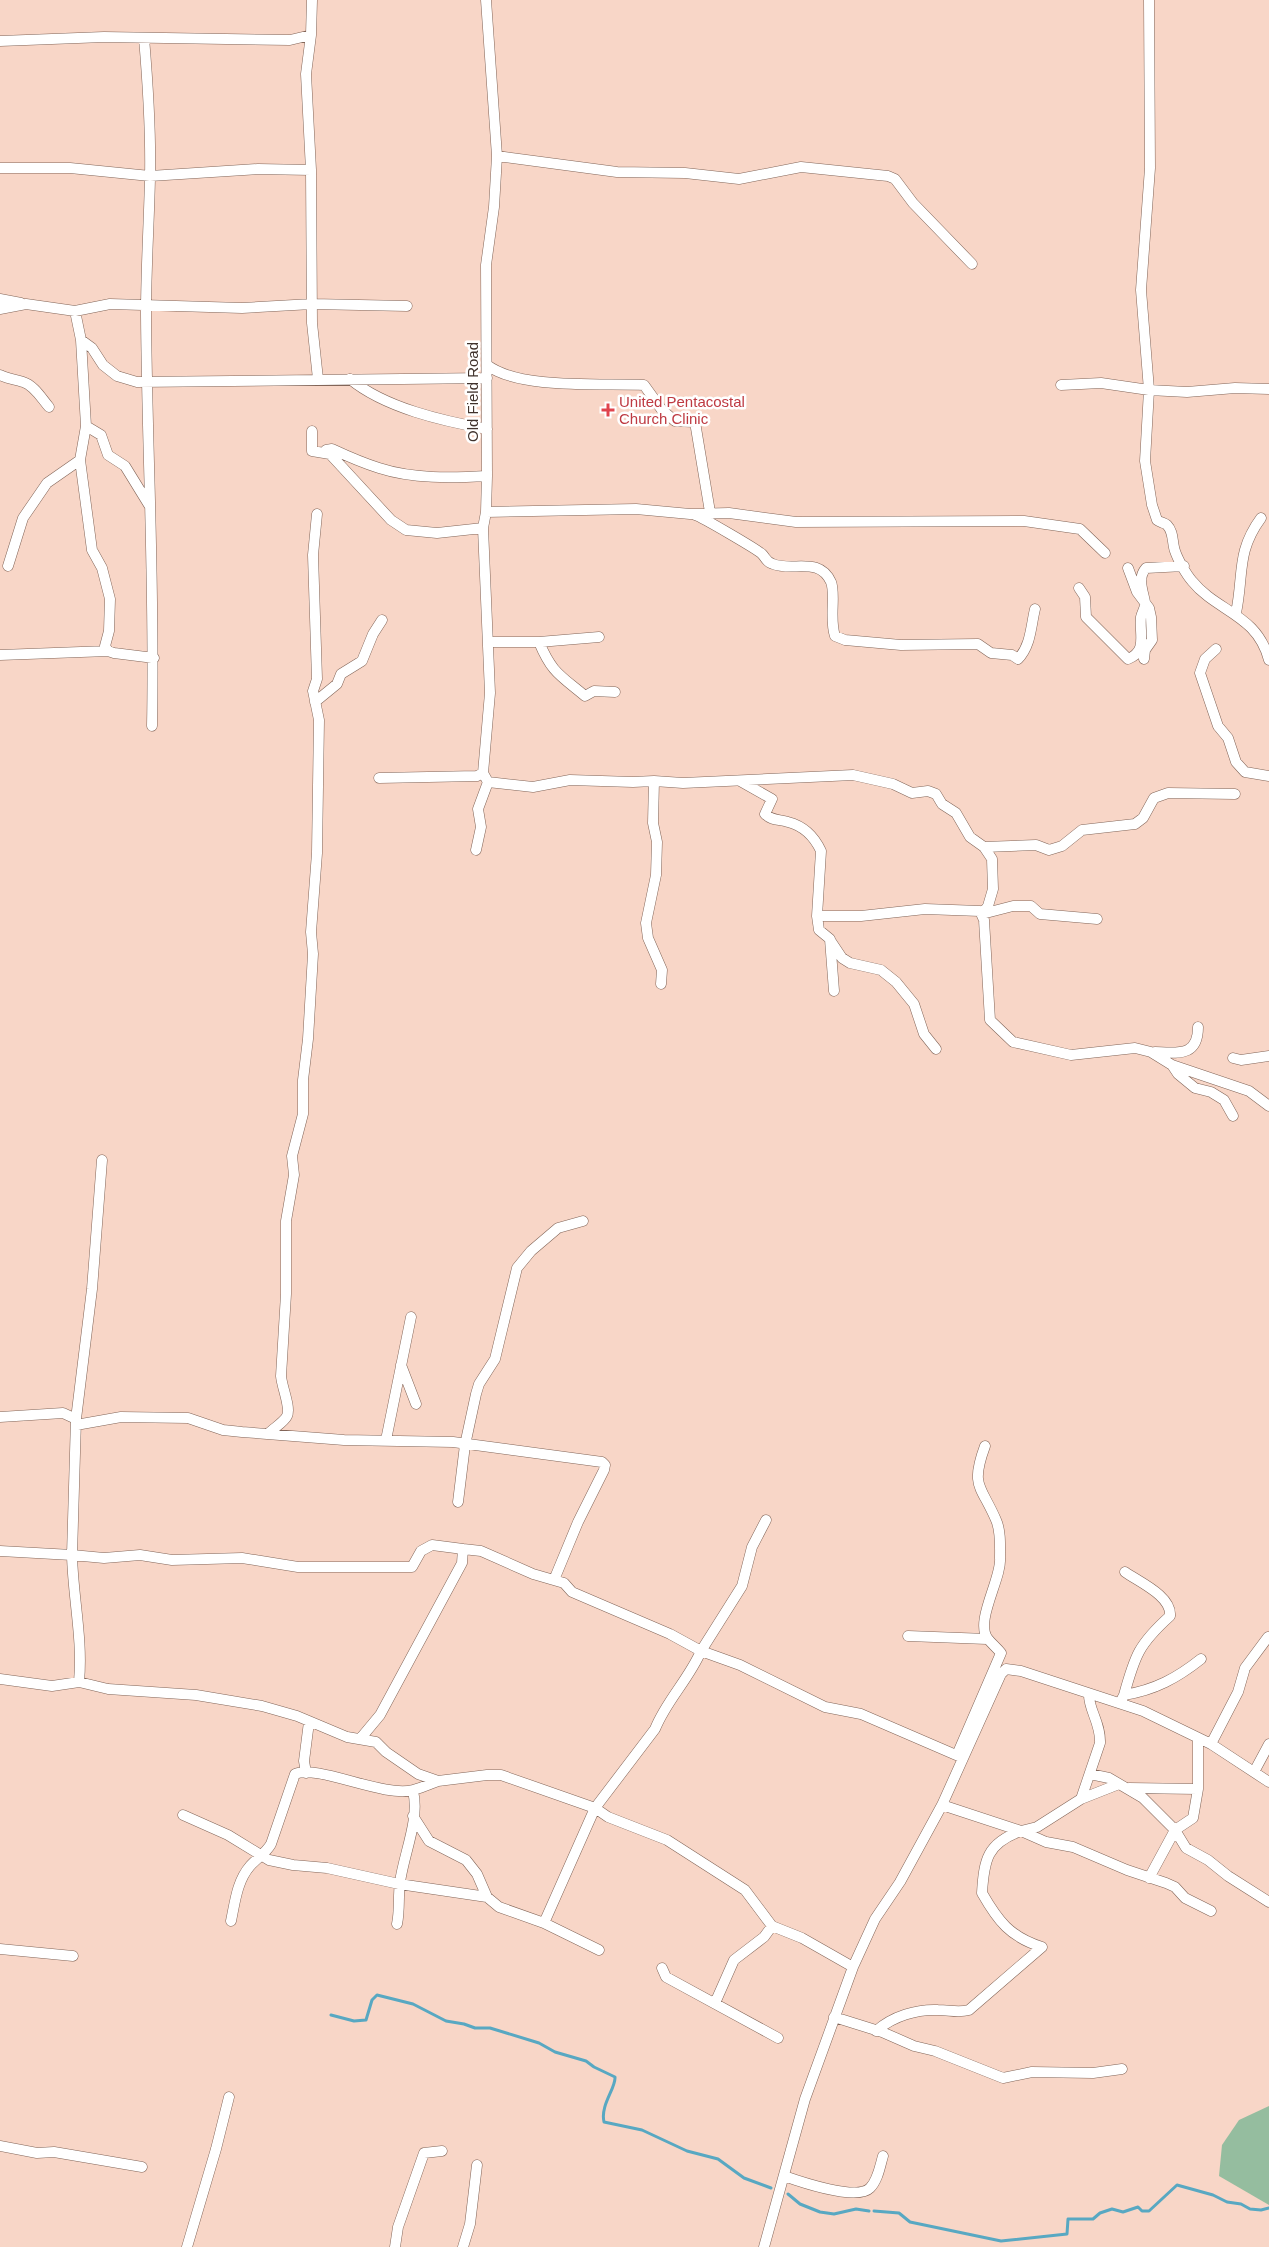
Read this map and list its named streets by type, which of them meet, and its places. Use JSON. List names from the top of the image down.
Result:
{
  "streets": {
    "street": ["Old Field Road"]
  },
  "places": {
    "health": ["United Pentacostal Church Clinic"]
  }
}
